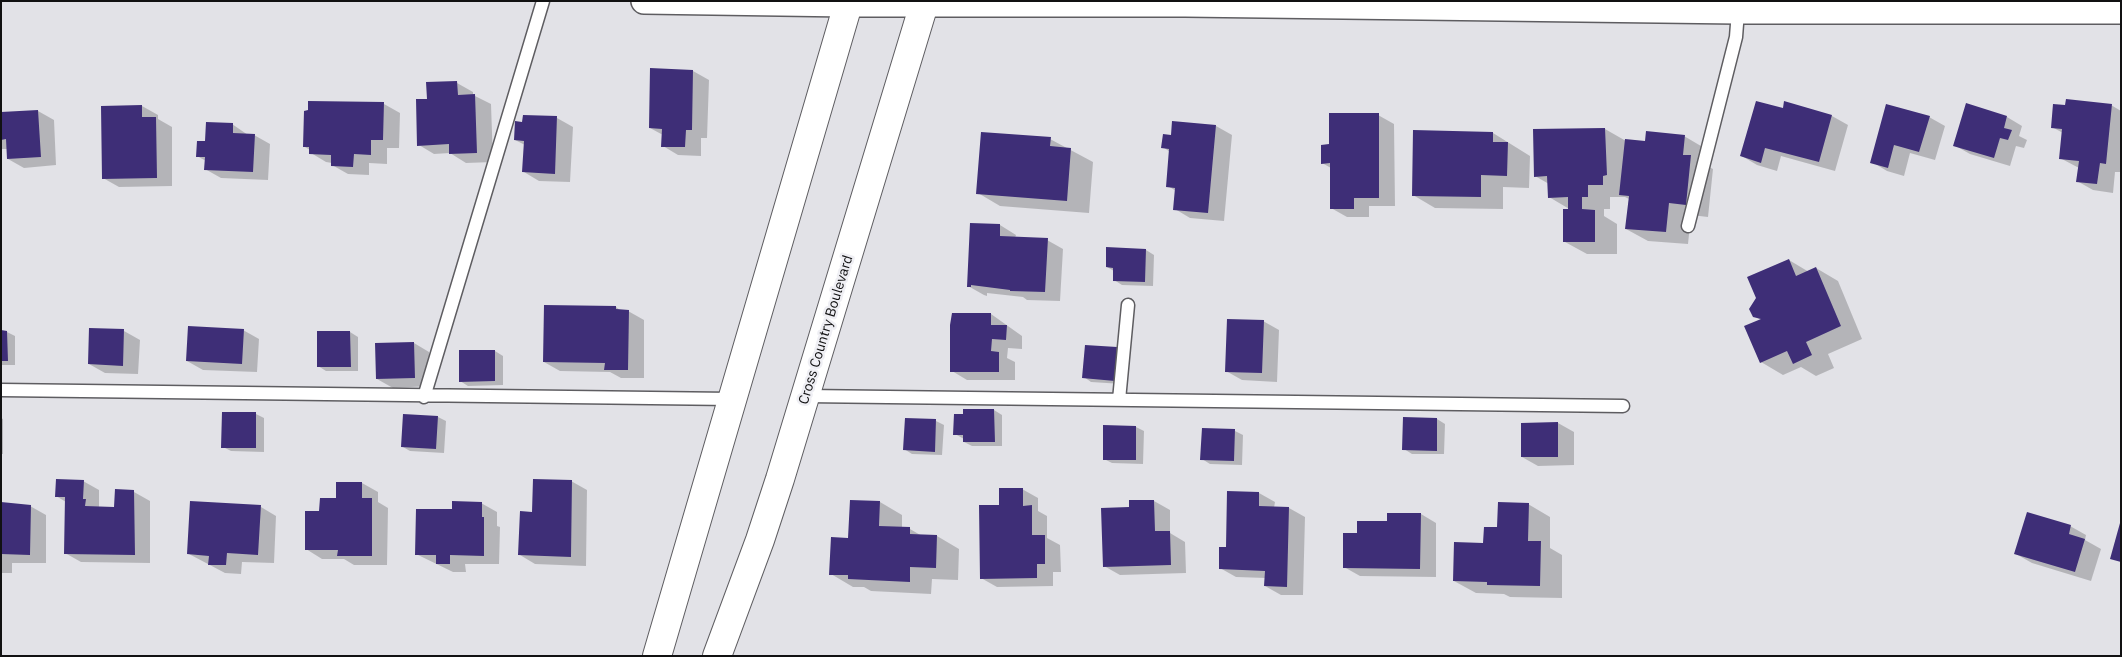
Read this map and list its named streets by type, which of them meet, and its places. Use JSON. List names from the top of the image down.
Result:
{
  "streets": {
    "street": ["Cross Country Boulevard"]
  }
}
